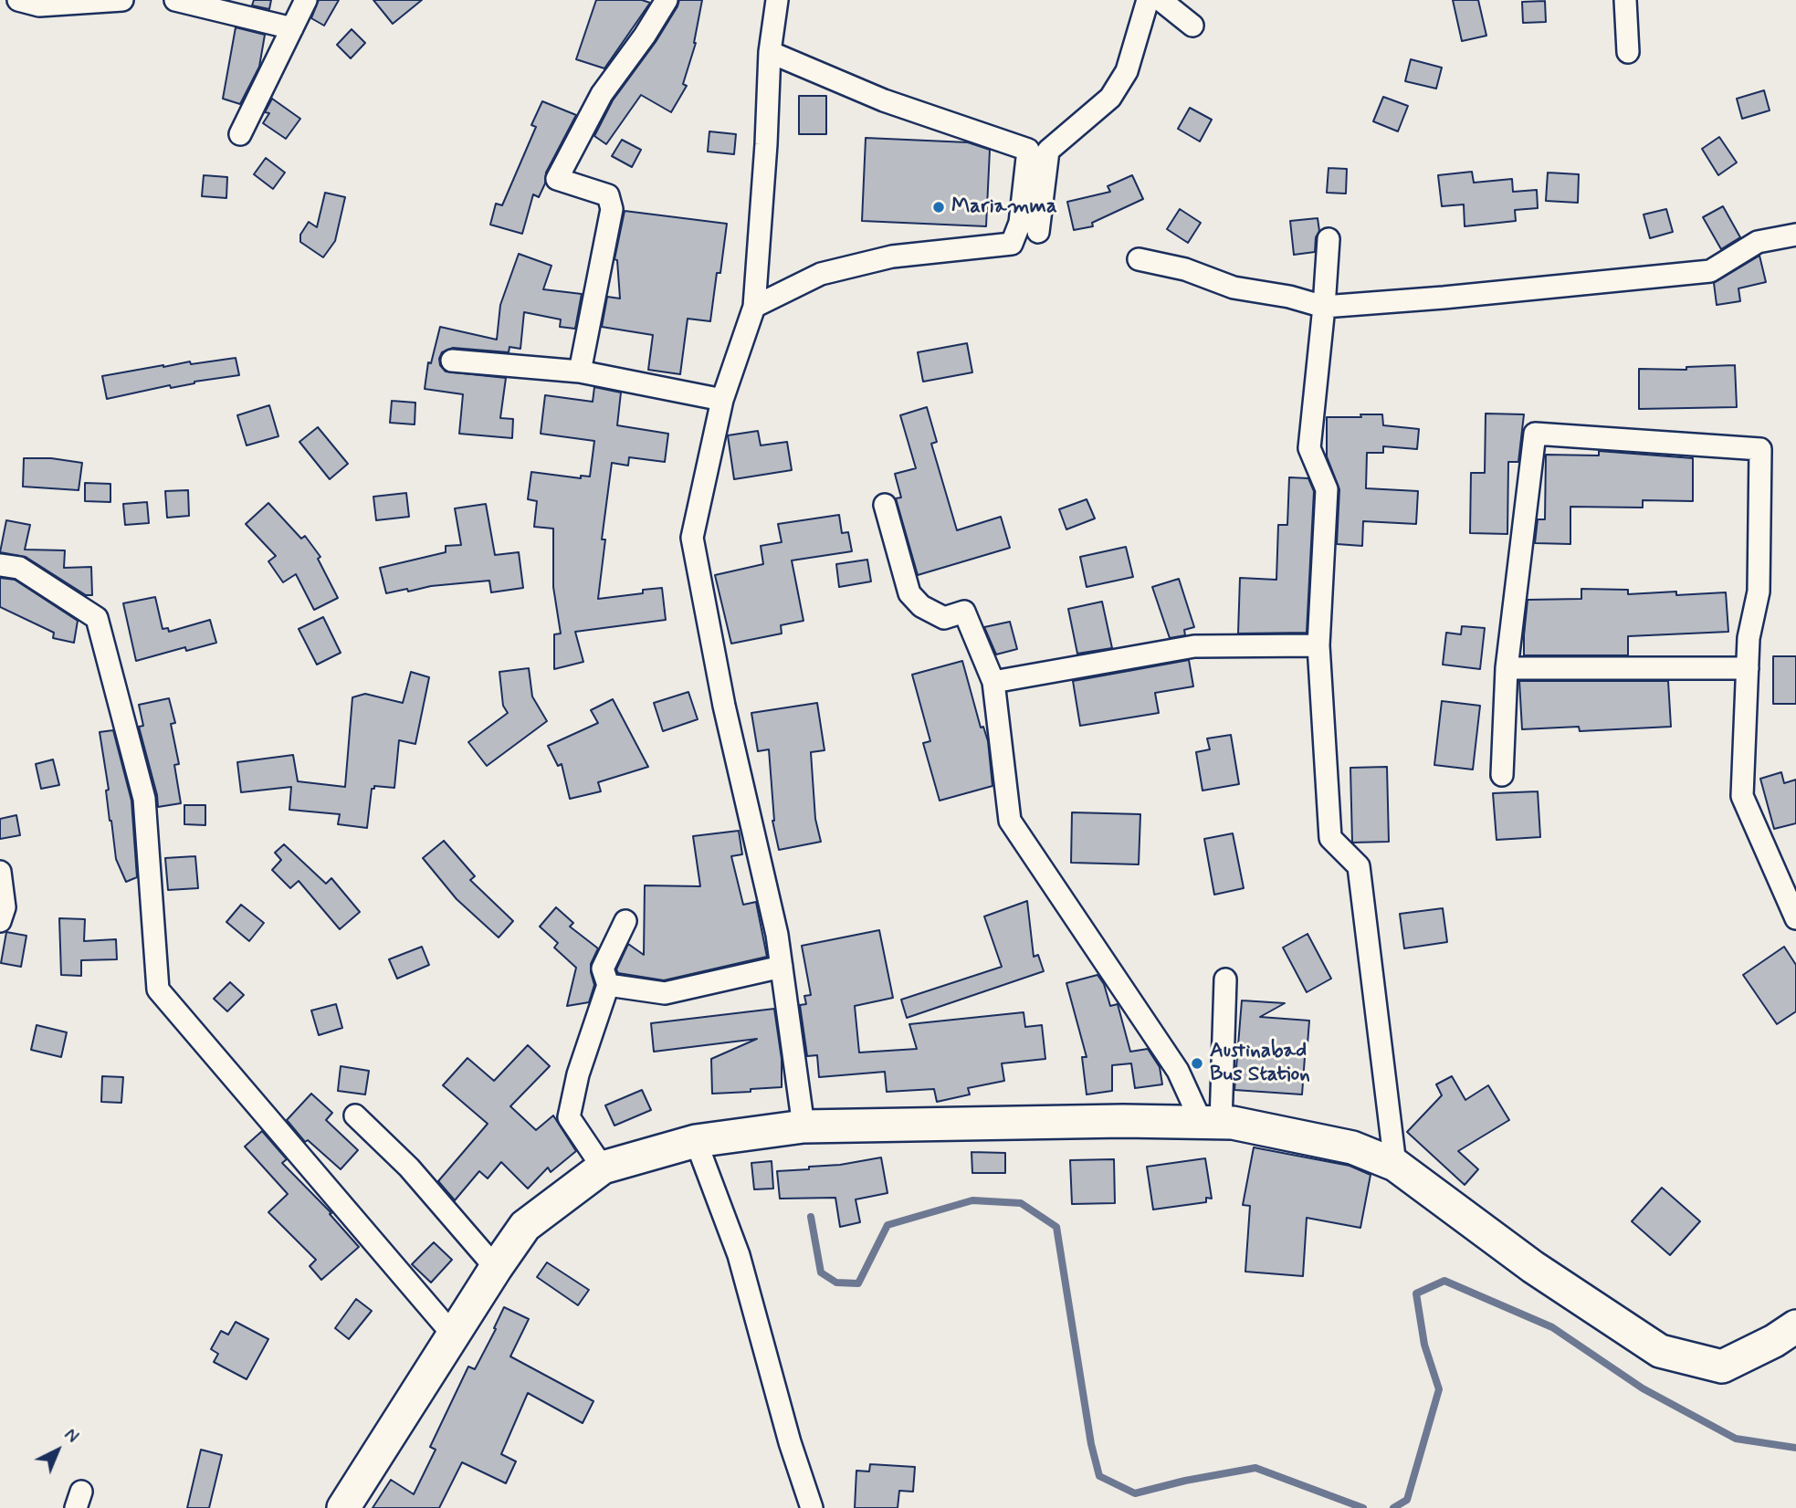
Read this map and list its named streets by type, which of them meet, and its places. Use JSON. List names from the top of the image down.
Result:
{
  "places": ["Mariamma", "Austinabad Bus Station"],
  "north": "top right"
}
